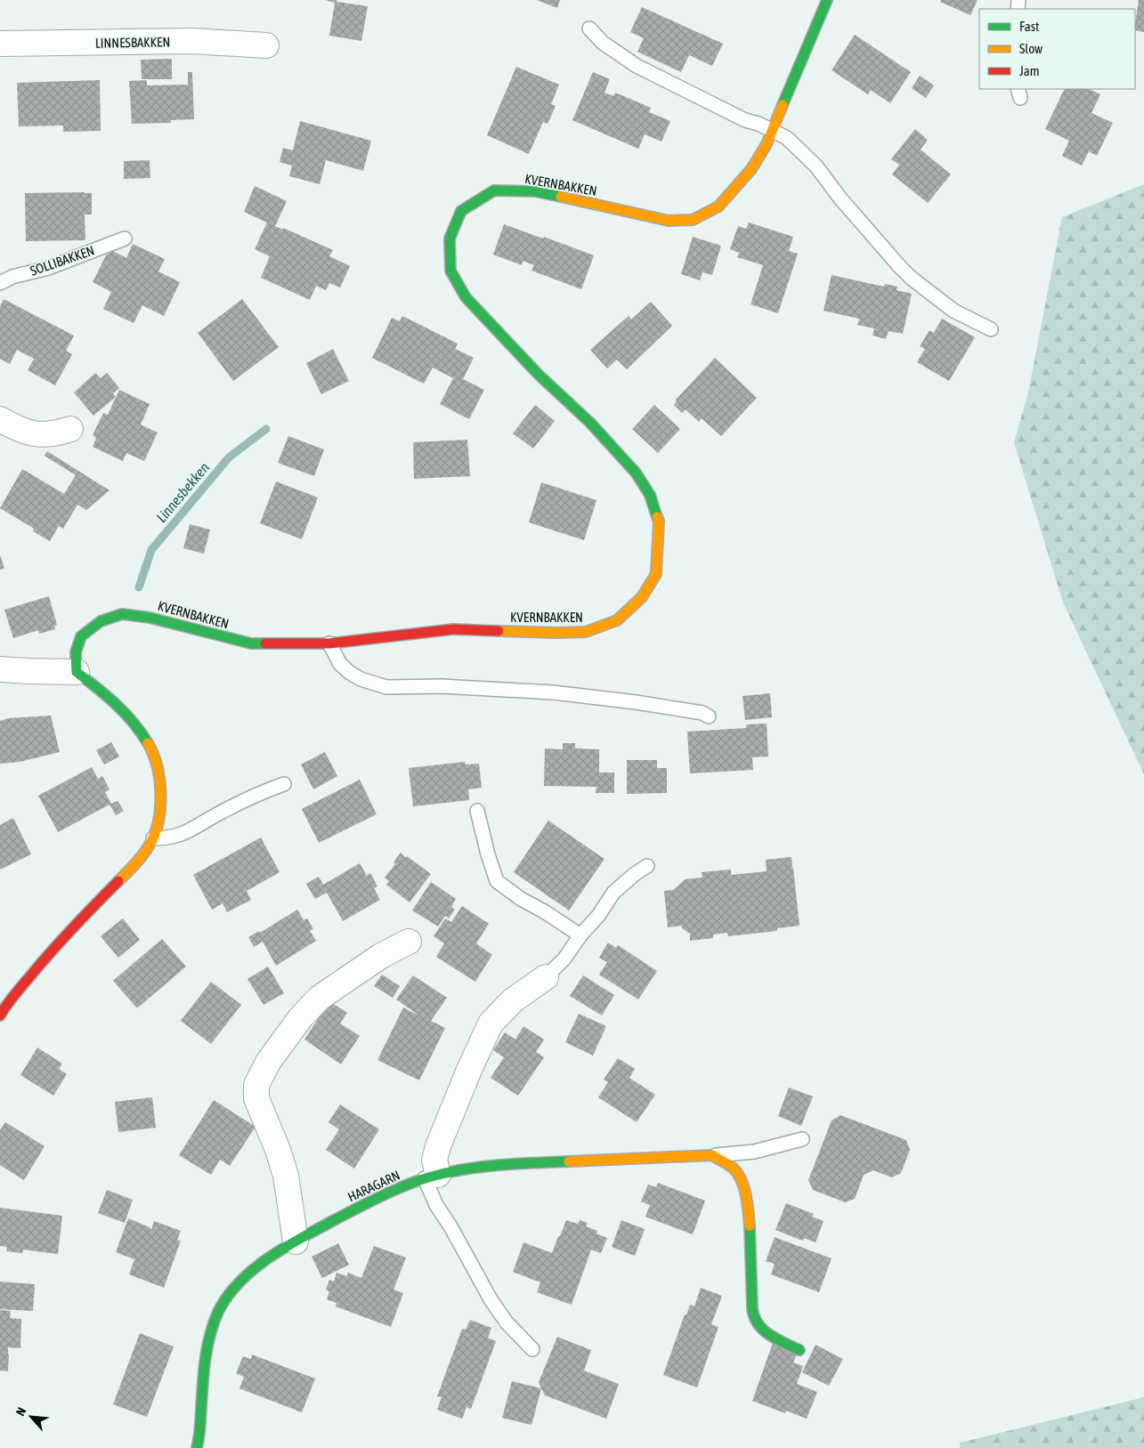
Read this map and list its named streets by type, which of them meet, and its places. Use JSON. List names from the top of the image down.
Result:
{
  "streets": {
    "street": ["LINNESBAKKEN", "KVERNBAKKEN", "HARAGARN"],
    "lane": ["SOLLIBAKKEN"]
  },
  "water": ["Linnesbekken"],
  "legend": ["Fast", "Slow", "Jam"],
  "north": "top left"
}
